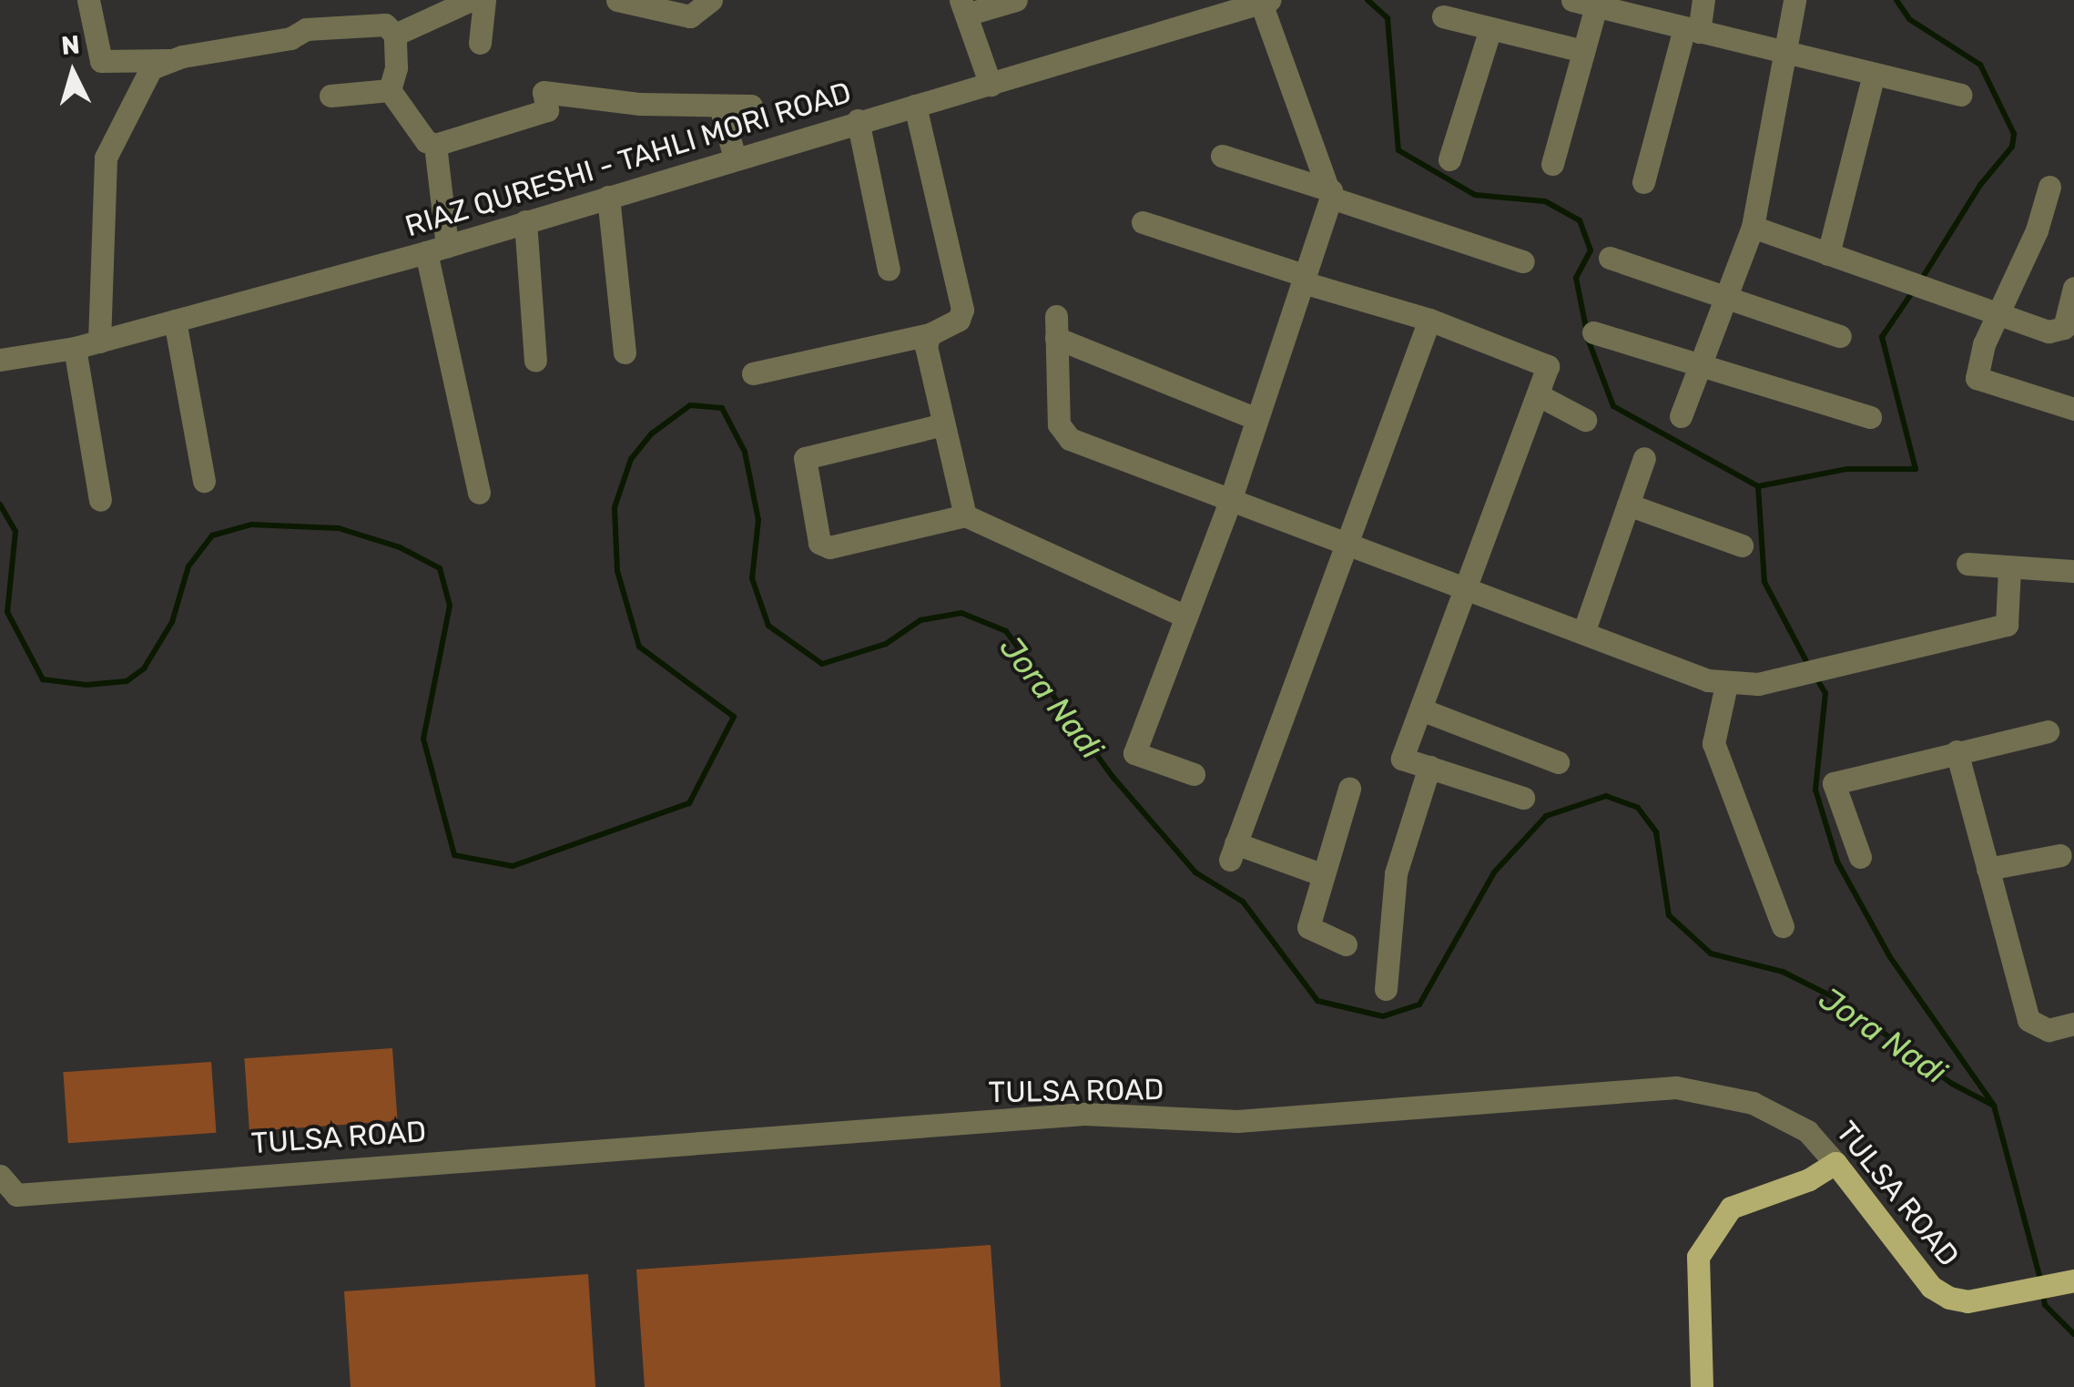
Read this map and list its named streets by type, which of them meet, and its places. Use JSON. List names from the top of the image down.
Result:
{
  "streets": {
    "main road": ["TULSA ROAD"],
    "street": ["RIAZ QURESHI - TAHLI MORI ROAD"]
  },
  "water": ["Jora Nadi"],
  "north": "top"
}
